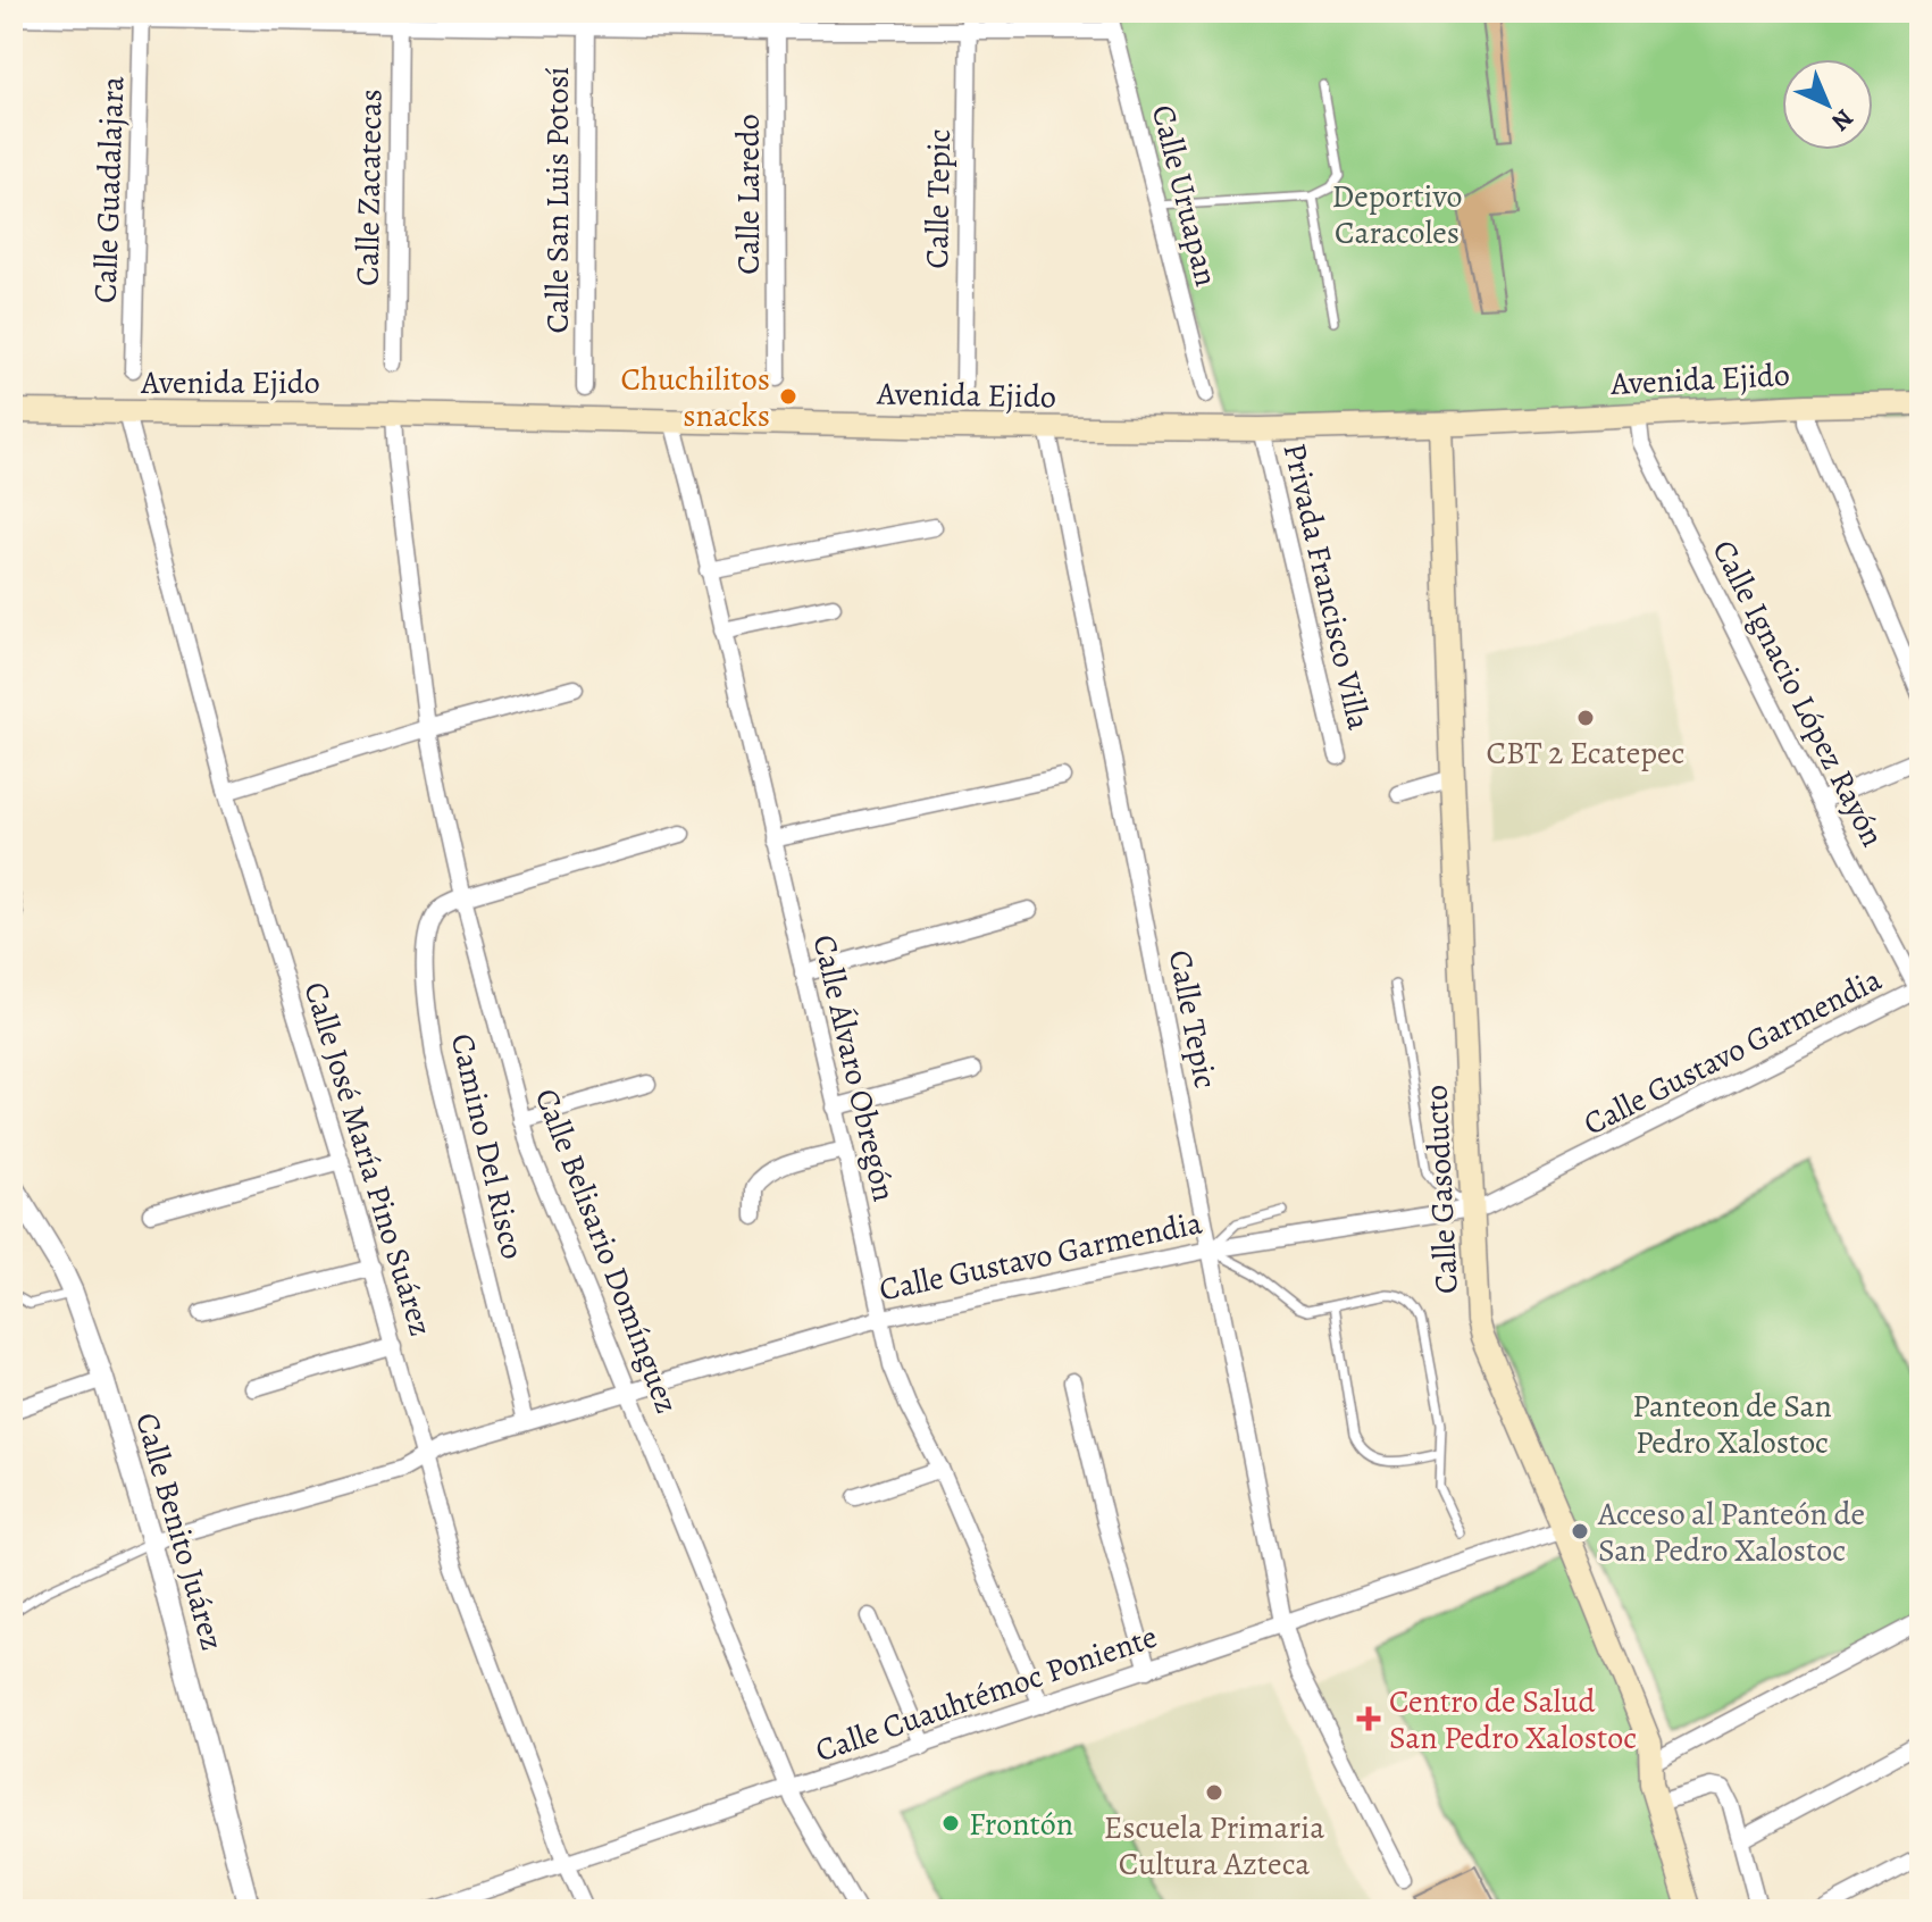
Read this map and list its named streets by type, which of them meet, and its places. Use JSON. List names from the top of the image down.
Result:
{
  "streets": {
    "main road": ["Avenida Ejido", "Calle Gasoducto"],
    "street": [
      "Calle Zacatecas",
      "Calle Guadalajara",
      "Calle Laredo",
      "Calle Uruapan",
      "Calle Tepic",
      "Calle San Luis Potosí",
      "Privada Francisco Villa",
      "Calle Ignacio López Rayón",
      "Calle Gustavo Garmendia",
      "Calle Álvaro Obregón",
      "Camino Del Risco",
      "Calle José María Pino Suárez",
      "Calle Belisario Domínguez",
      "Calle Benito Juárez",
      "Calle Cuauhtémoc Poniente"
    ]
  },
  "crossings": [
    ["Calle Tepic", "Avenida Ejido"],
    ["Calle Tepic", "Calle Gustavo Garmendia"],
    ["Calle Tepic", "Calle Cuauhtémoc Poniente"],
    ["Avenida Ejido", "Privada Francisco Villa"],
    ["Avenida Ejido", "Calle Ignacio López Rayón"],
    ["Avenida Ejido", "Calle Álvaro Obregón"],
    ["Avenida Ejido", "Calle José María Pino Suárez"],
    ["Avenida Ejido", "Calle Gasoducto"],
    ["Avenida Ejido", "Calle Belisario Domínguez"],
    ["Calle Ignacio López Rayón", "Calle Gustavo Garmendia"],
    ["Calle Gustavo Garmendia", "Calle Álvaro Obregón"],
    ["Calle Gustavo Garmendia", "Camino Del Risco"],
    ["Calle Gustavo Garmendia", "Calle José María Pino Suárez"],
    ["Calle Gustavo Garmendia", "Calle Gasoducto"],
    ["Calle Gustavo Garmendia", "Calle Belisario Domínguez"],
    ["Calle Gustavo Garmendia", "Calle Benito Juárez"],
    ["Calle Álvaro Obregón", "Calle Cuauhtémoc Poniente"],
    ["Camino Del Risco", "Calle Belisario Domínguez"],
    ["Calle José María Pino Suárez", "Calle Cuauhtémoc Poniente"],
    ["Calle Gasoducto", "Calle Cuauhtémoc Poniente"],
    ["Calle Belisario Domínguez", "Calle Cuauhtémoc Poniente"]
  ],
  "parks": ["Deportivo Caracoles", "Panteon de San Pedro Xalostoc"],
  "places": {
    "other": [
      "Chuchilitos snacks",
      "CBT 2 Ecatepec",
      "Acceso al Panteón de San Pedro Xalostoc",
      "Escuela Primaria Cultura Azteca",
      "Frontón"
    ],
    "health": ["Centro de Salud San Pedro Xalostoc"]
  },
  "north": "bottom right"
}
